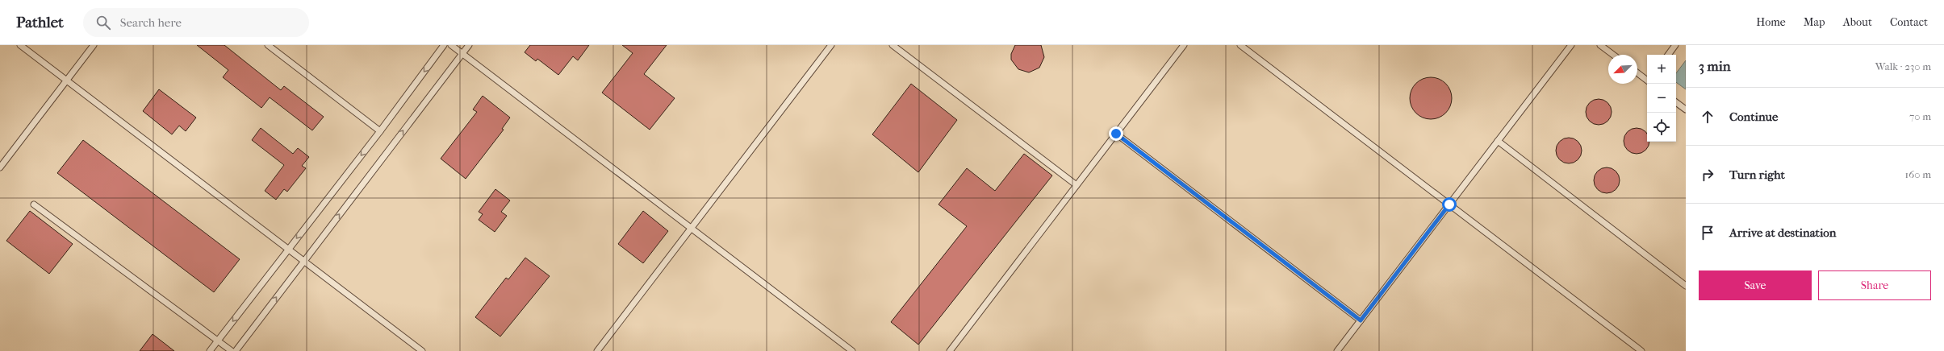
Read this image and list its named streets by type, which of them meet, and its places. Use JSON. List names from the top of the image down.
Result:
{
  "north": "bottom left",
  "page": {
    "header": "Pathlet",
    "search": "Search here",
    "nav": [
      "Home",
      "Map",
      "About",
      "Contact"
    ],
    "heading": ["3 min", "Walk · 230 m"],
    "map_buttons": ["+", "−"],
    "list": [
      ["Continue", "70 m"],
      ["Turn right", "160 m"],
      "Arrive at destination"
    ],
    "buttons": ["Save", "Share"]
  }
}
